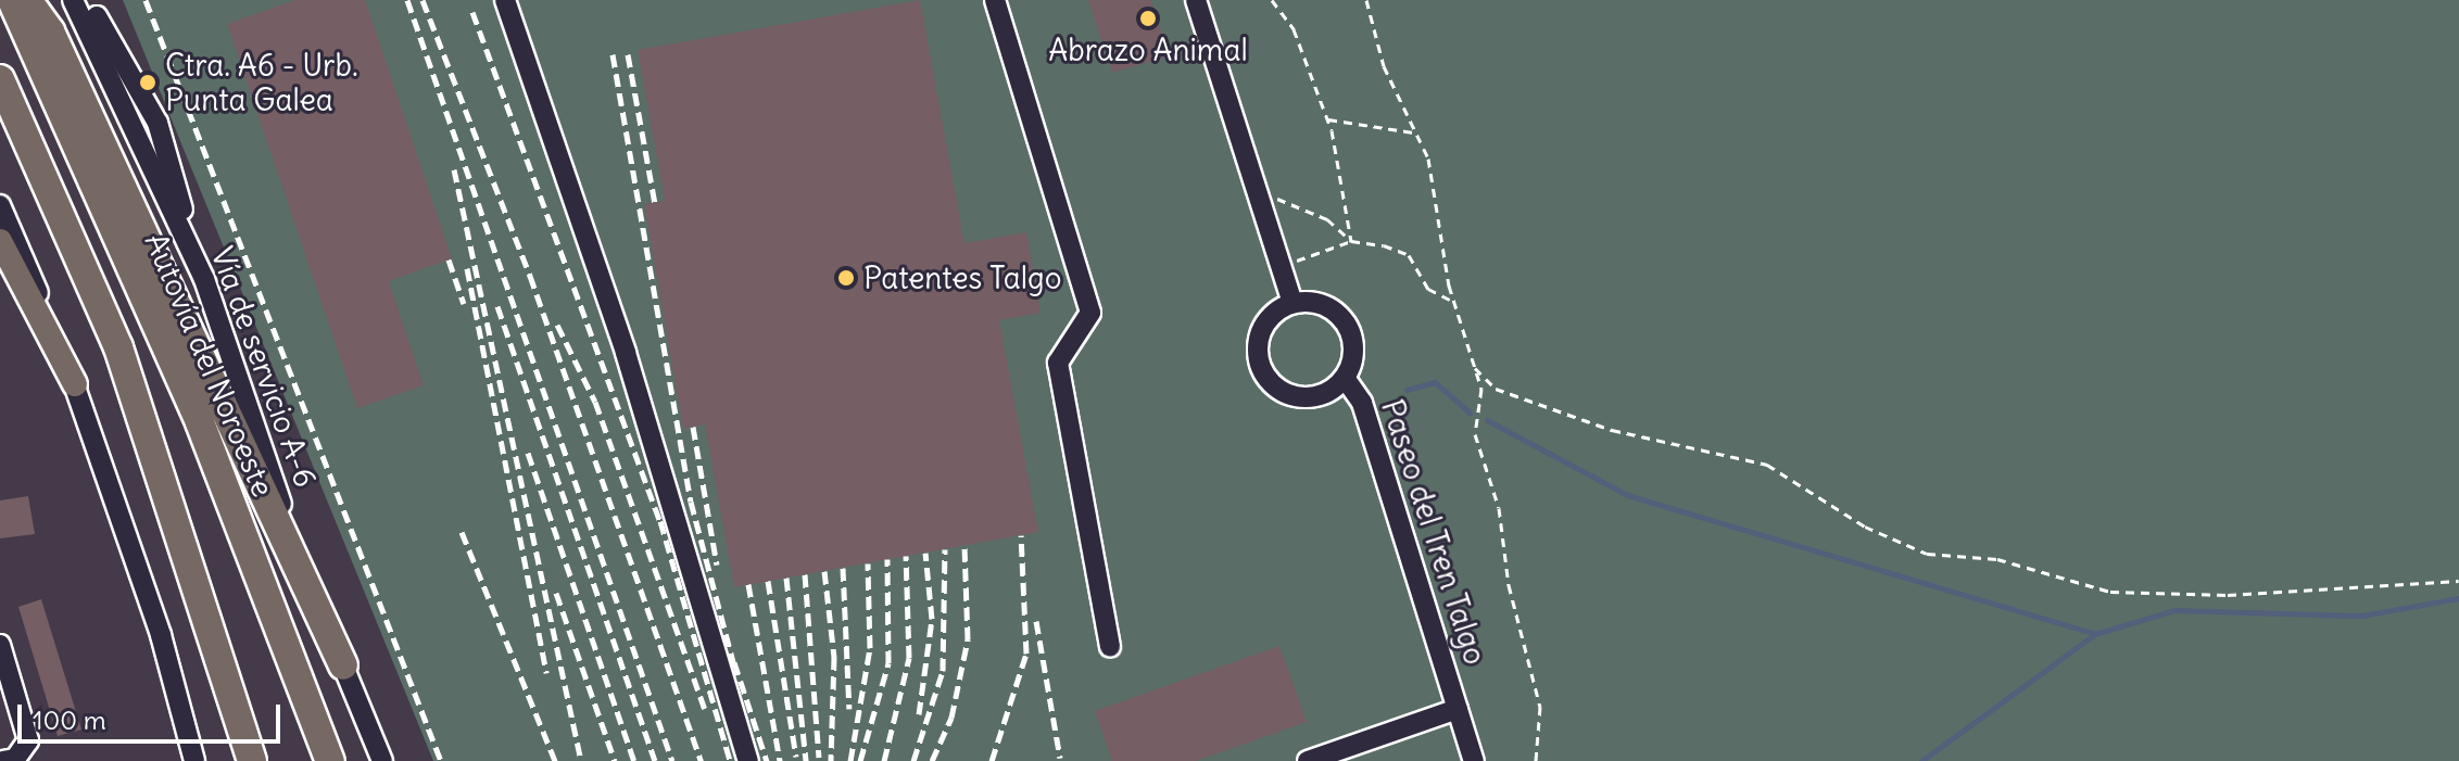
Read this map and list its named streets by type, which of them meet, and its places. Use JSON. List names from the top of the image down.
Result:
{
  "streets": {
    "highway": ["Autovía del Noroeste"],
    "street": ["Vía de servicio A-6", "Paseo del Tren Talgo"]
  },
  "places": ["Abrazo Animal", "Ctra. A6 - Urb. Punta Galea", "Patentes Talgo"],
  "scale_bar": "100 m"
}
